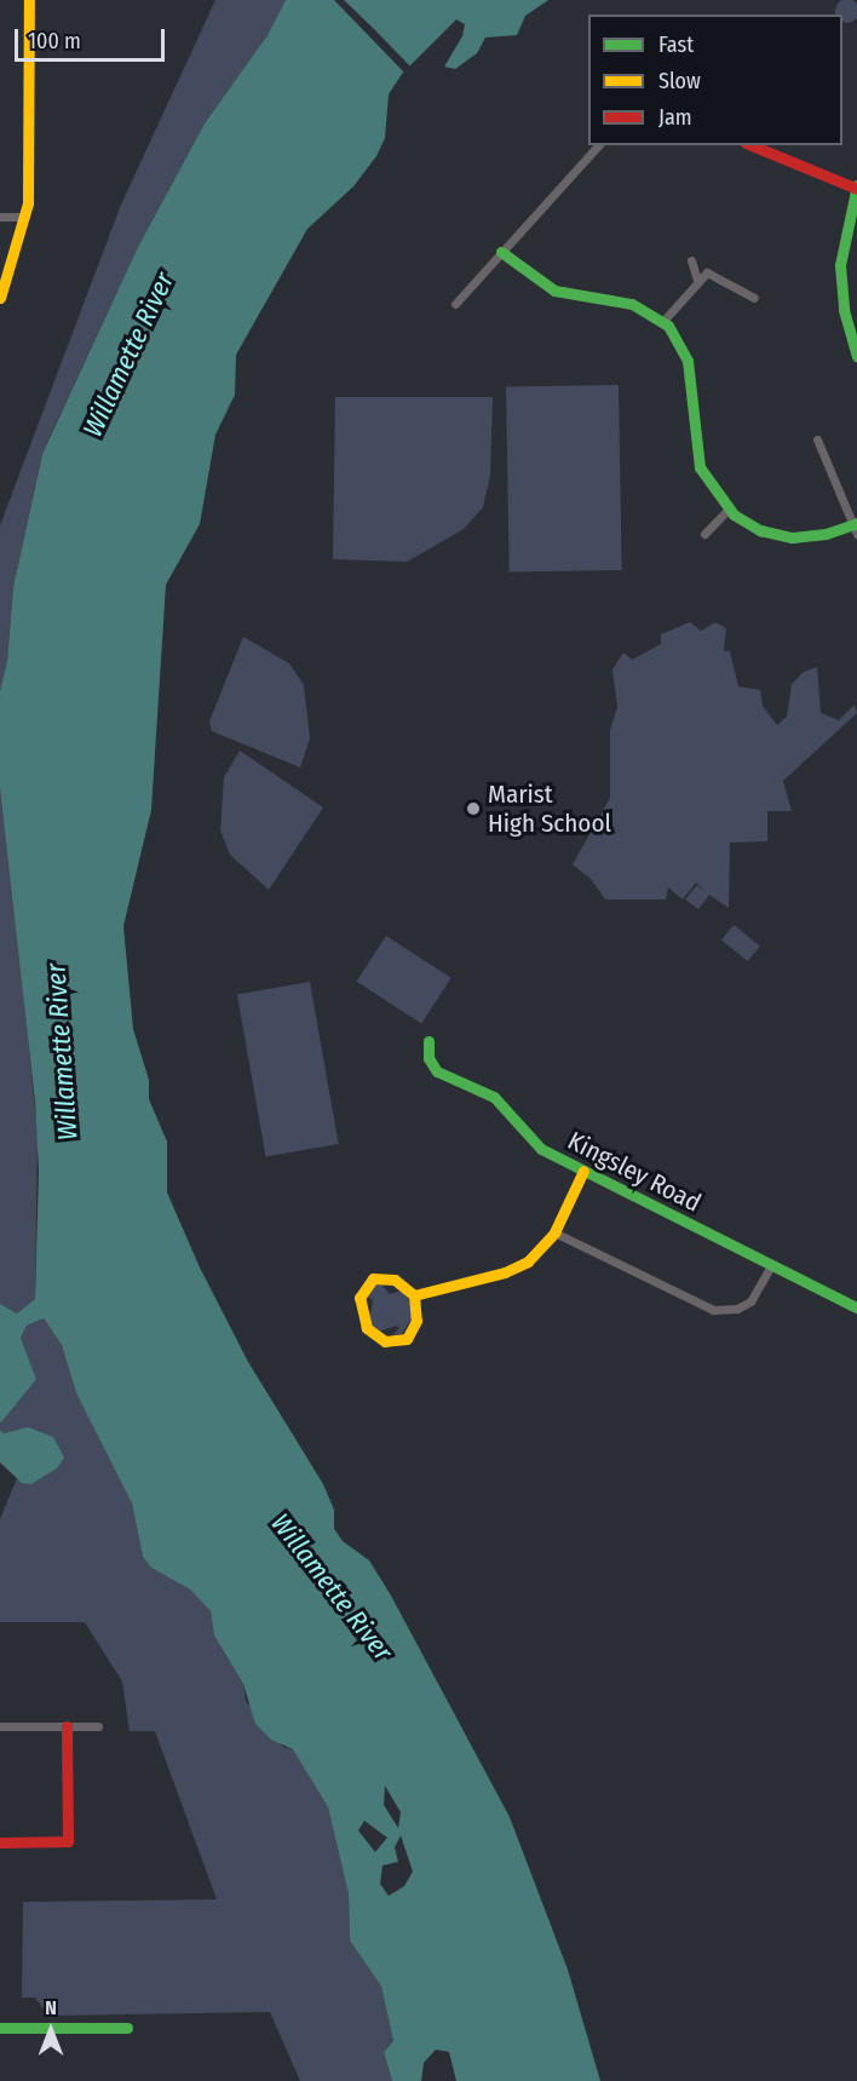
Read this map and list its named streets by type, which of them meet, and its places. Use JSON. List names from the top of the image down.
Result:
{
  "streets": {
    "street": ["Kingsley Road"]
  },
  "water": ["Willamette River"],
  "places": ["Marist High School"],
  "legend": ["Fast", "Slow", "Jam"],
  "scale_bar": "100 m",
  "north": "top"
}
